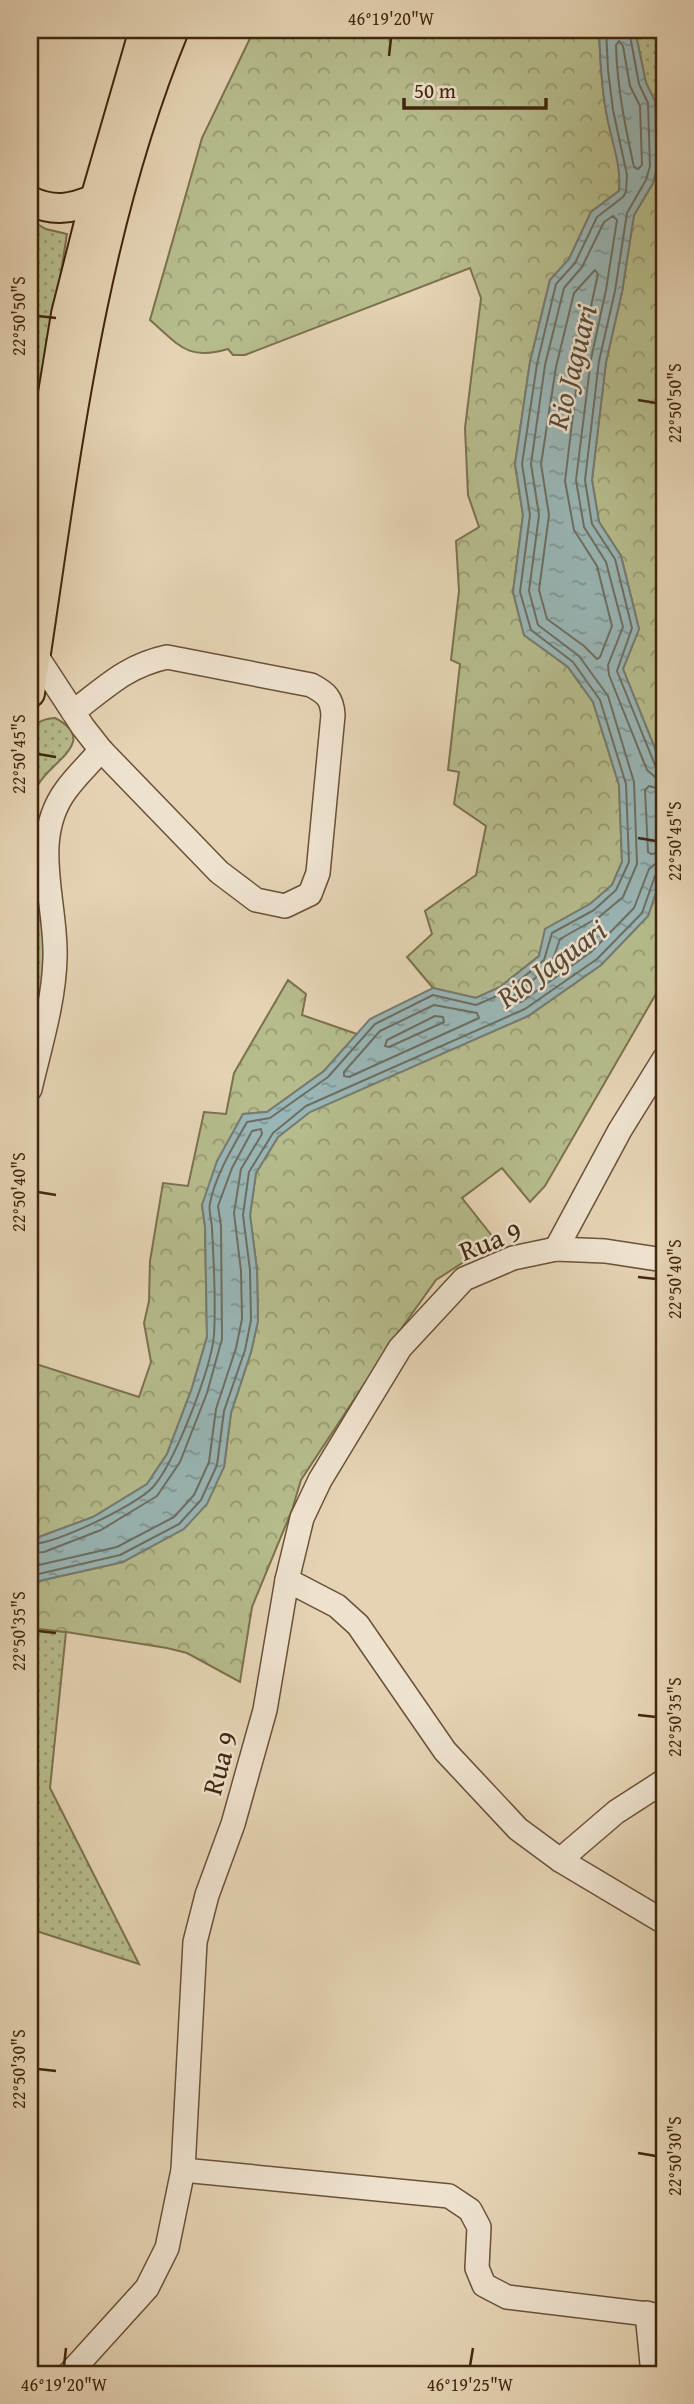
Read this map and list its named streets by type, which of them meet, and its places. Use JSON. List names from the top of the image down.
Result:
{
  "streets": {
    "street": ["Rua 9"]
  },
  "water": ["Rio Jaguari"],
  "scale_bar": "50 m",
  "coordinates": [
    "46°19'20\"W",
    "22°50'50\"S",
    "22°50'45\"S",
    "22°50'40\"S",
    "22°50'35\"S",
    "22°50'30\"S",
    "46°19'25\"W"
  ]
}
